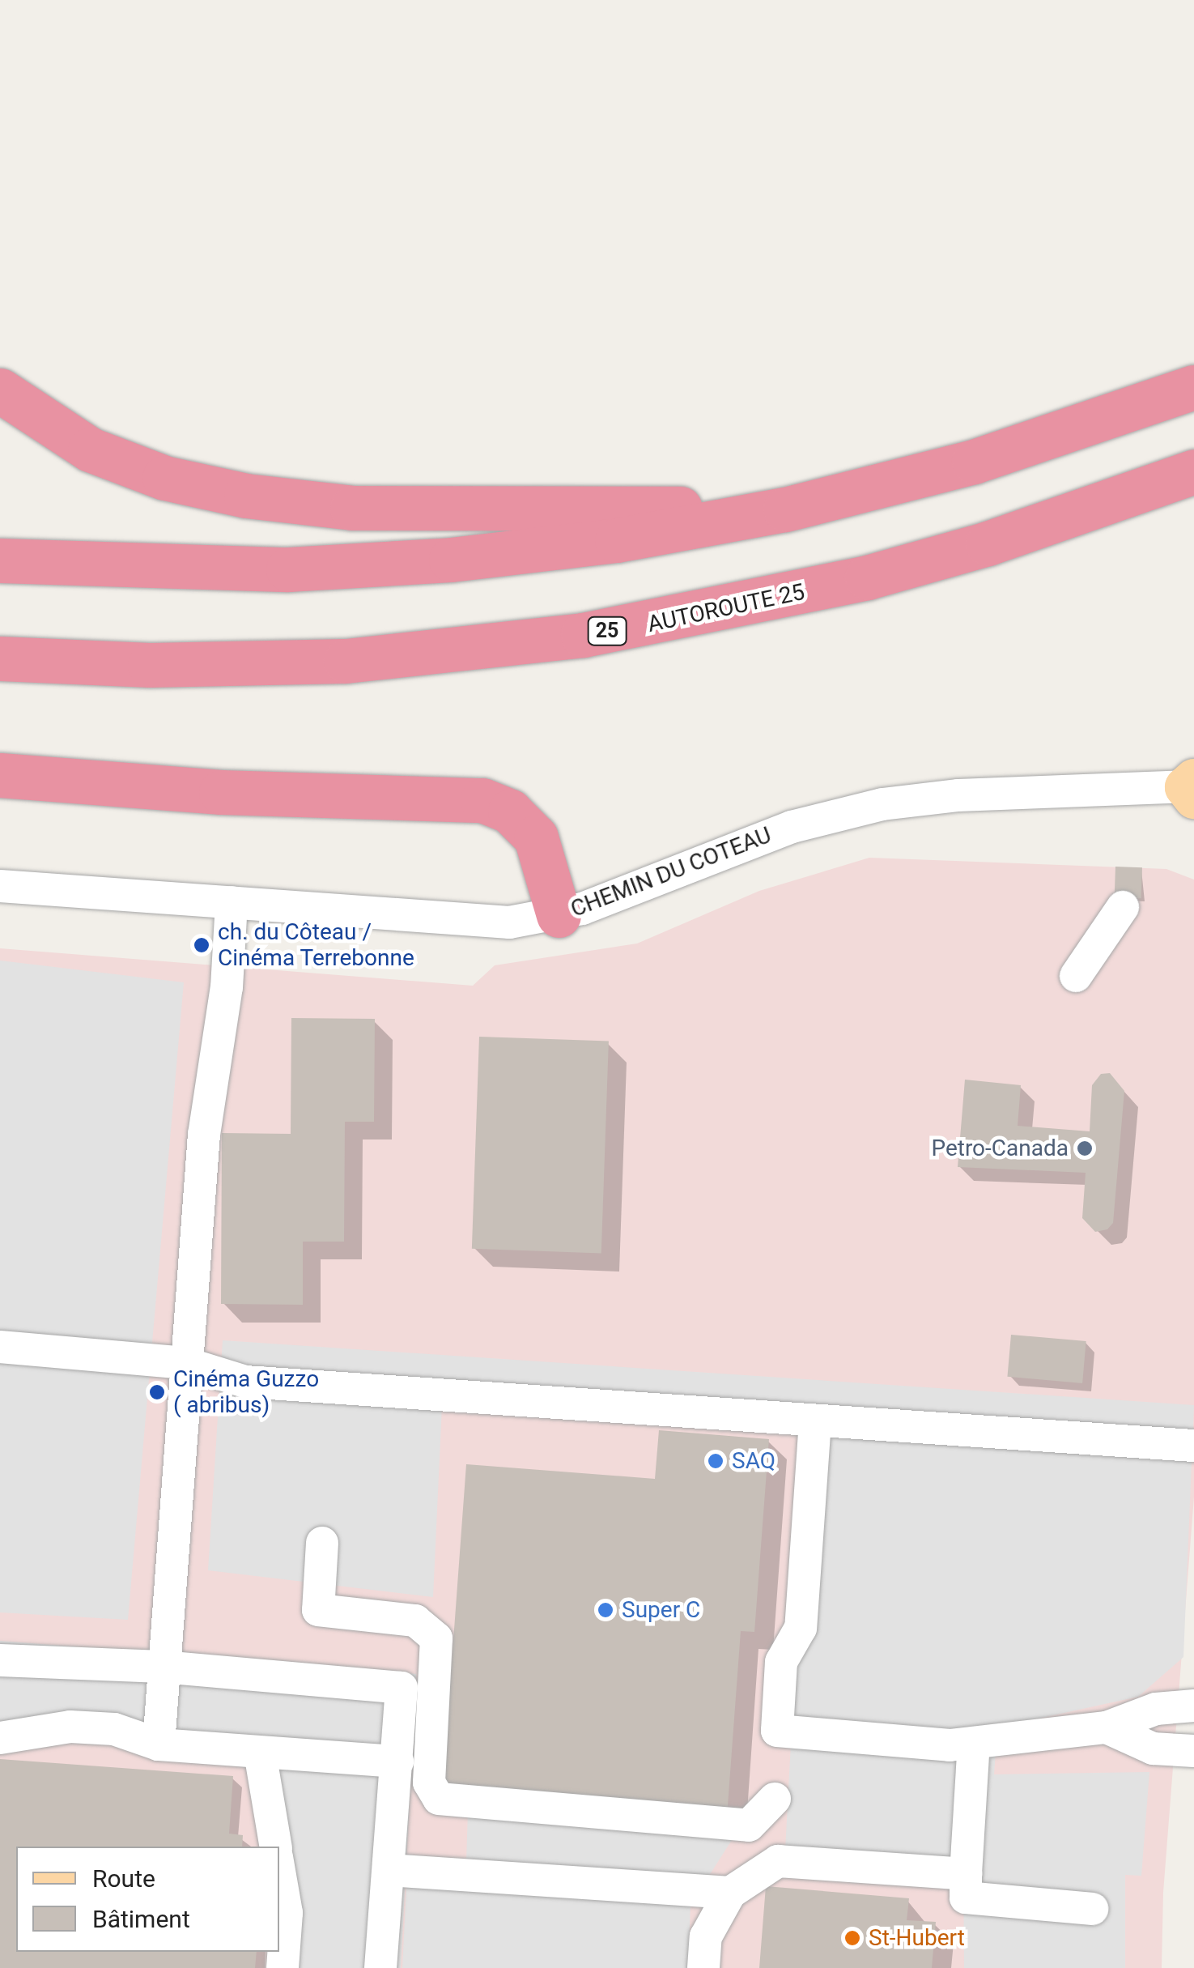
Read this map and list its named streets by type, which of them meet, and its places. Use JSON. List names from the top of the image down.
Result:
{
  "streets": {
    "highway": ["AUTOROUTE 25", "25"],
    "street": ["CHEMIN DU COTEAU"]
  },
  "places": [
    "ch. du Côteau / Cinéma Terrebonne",
    "Petro-Canada",
    "Cinéma Guzzo ( abribus)",
    "SAQ",
    "Super C",
    "St-Hubert"
  ],
  "legend": ["Route", "Bâtiment"]
}
